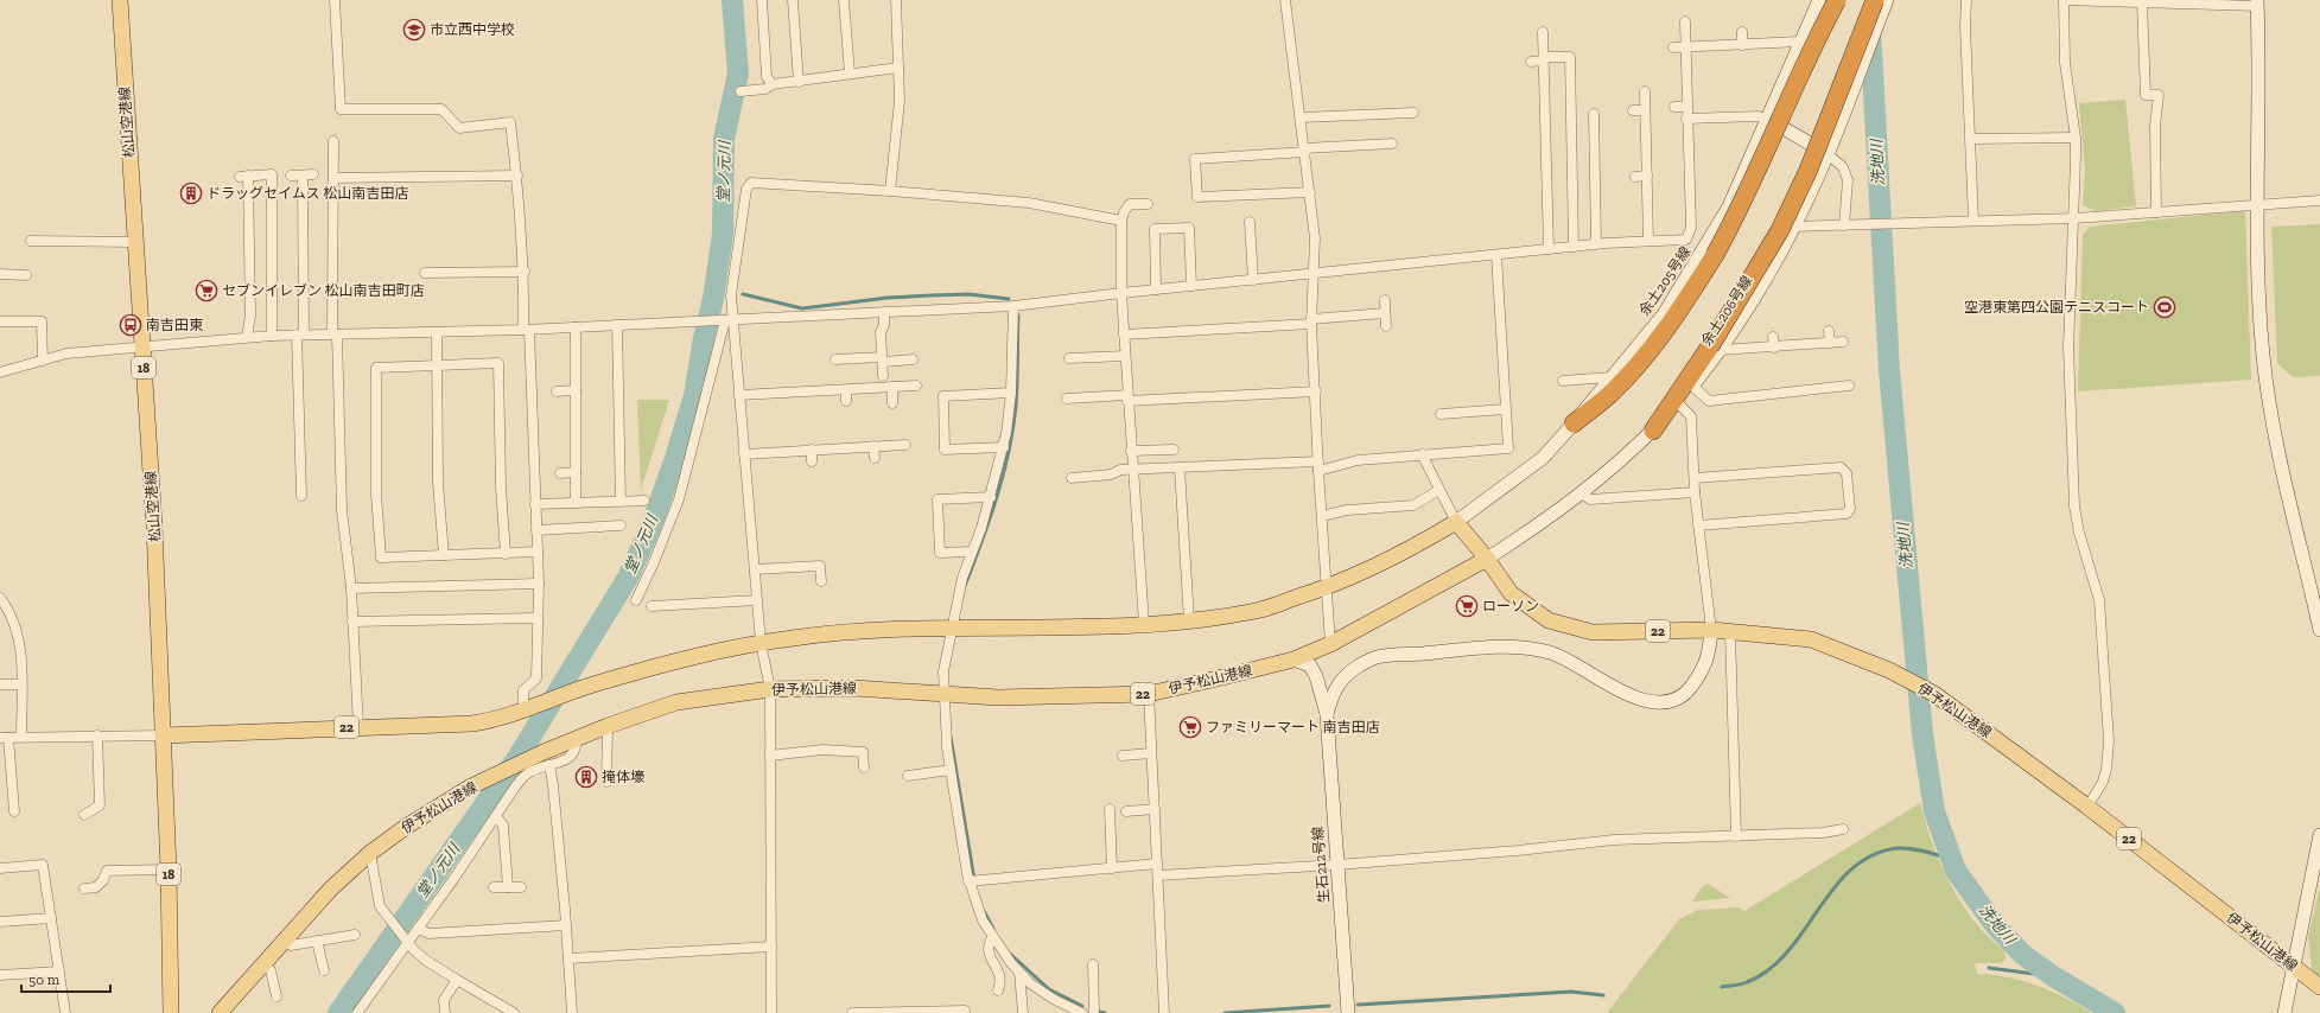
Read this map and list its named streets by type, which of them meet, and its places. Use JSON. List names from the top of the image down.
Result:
{
  "streets": {
    "main road": [
      "松山空港線",
      "18",
      "22",
      "伊予松山港線"
    ],
    "street": ["余土205号線", "余土206号線", "生石212号線"]
  },
  "crossings": [
    ["松山空港線", "22"],
    ["余土205号線", "22"],
    ["余土205号線", "伊予松山港線"],
    ["余土206号線", "伊予松山港線"],
    ["22", "伊予松山港線"]
  ],
  "water": ["洗地川", "堂ノ元川"],
  "places": {
    "school or university": ["市立西中学校"],
    "building": ["ドラッグセイムス 松山南吉田店", "掩体壕"],
    "supermarket": ["セブンイレブン 松山南吉田町店", "ローソン", "ファミリーマート 南吉田店"],
    "sports": ["空港東第四公園テニスコート"],
    "bus stop": ["南吉田東"]
  },
  "scale_bar": "50 m"
}
